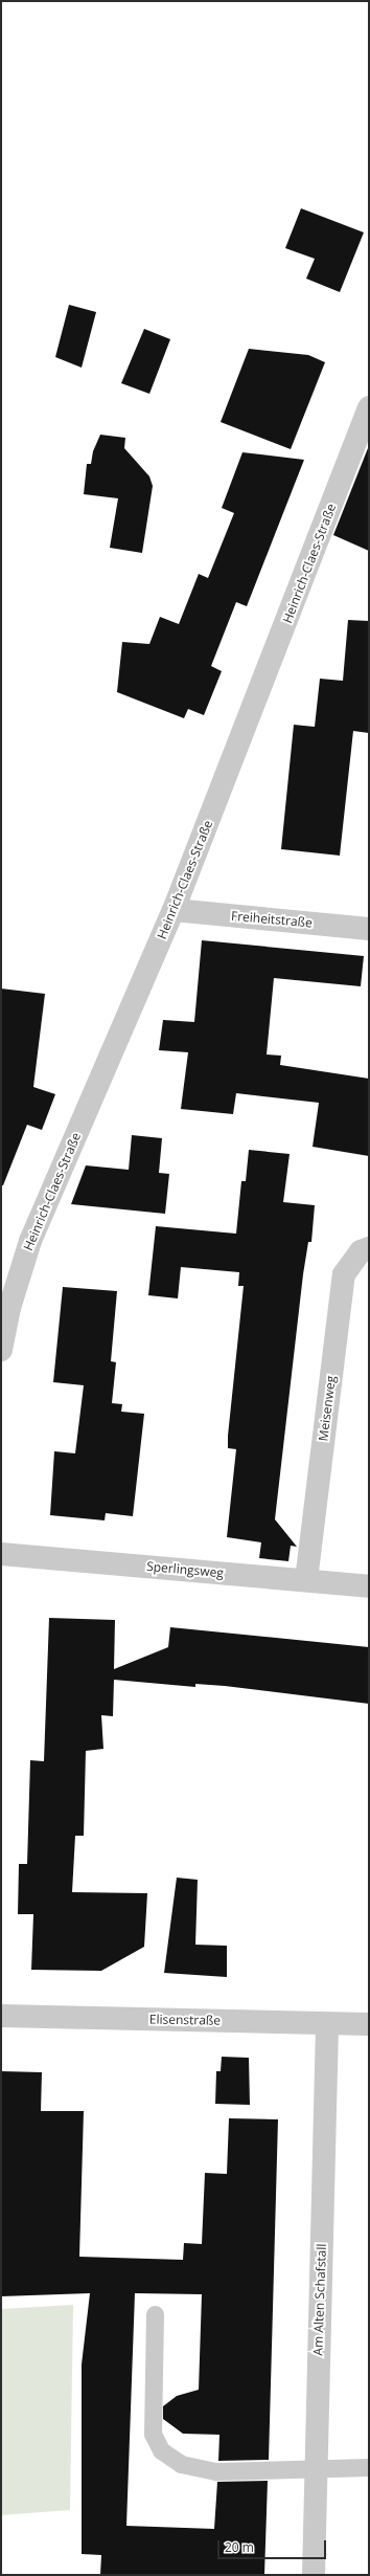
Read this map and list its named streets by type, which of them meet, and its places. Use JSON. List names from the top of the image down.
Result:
{
  "streets": {
    "street": [
      "Heinrich-Claes-Straße",
      "Freiheitstraße",
      "Meisenweg",
      "Sperlingsweg",
      "Elisenstraße",
      "Am Alten Schafstall"
    ]
  },
  "crossings": [
    ["Heinrich-Claes-Straße", "Freiheitstraße"],
    ["Meisenweg", "Sperlingsweg"],
    ["Elisenstraße", "Am Alten Schafstall"]
  ],
  "scale_bar": "20 m"
}
